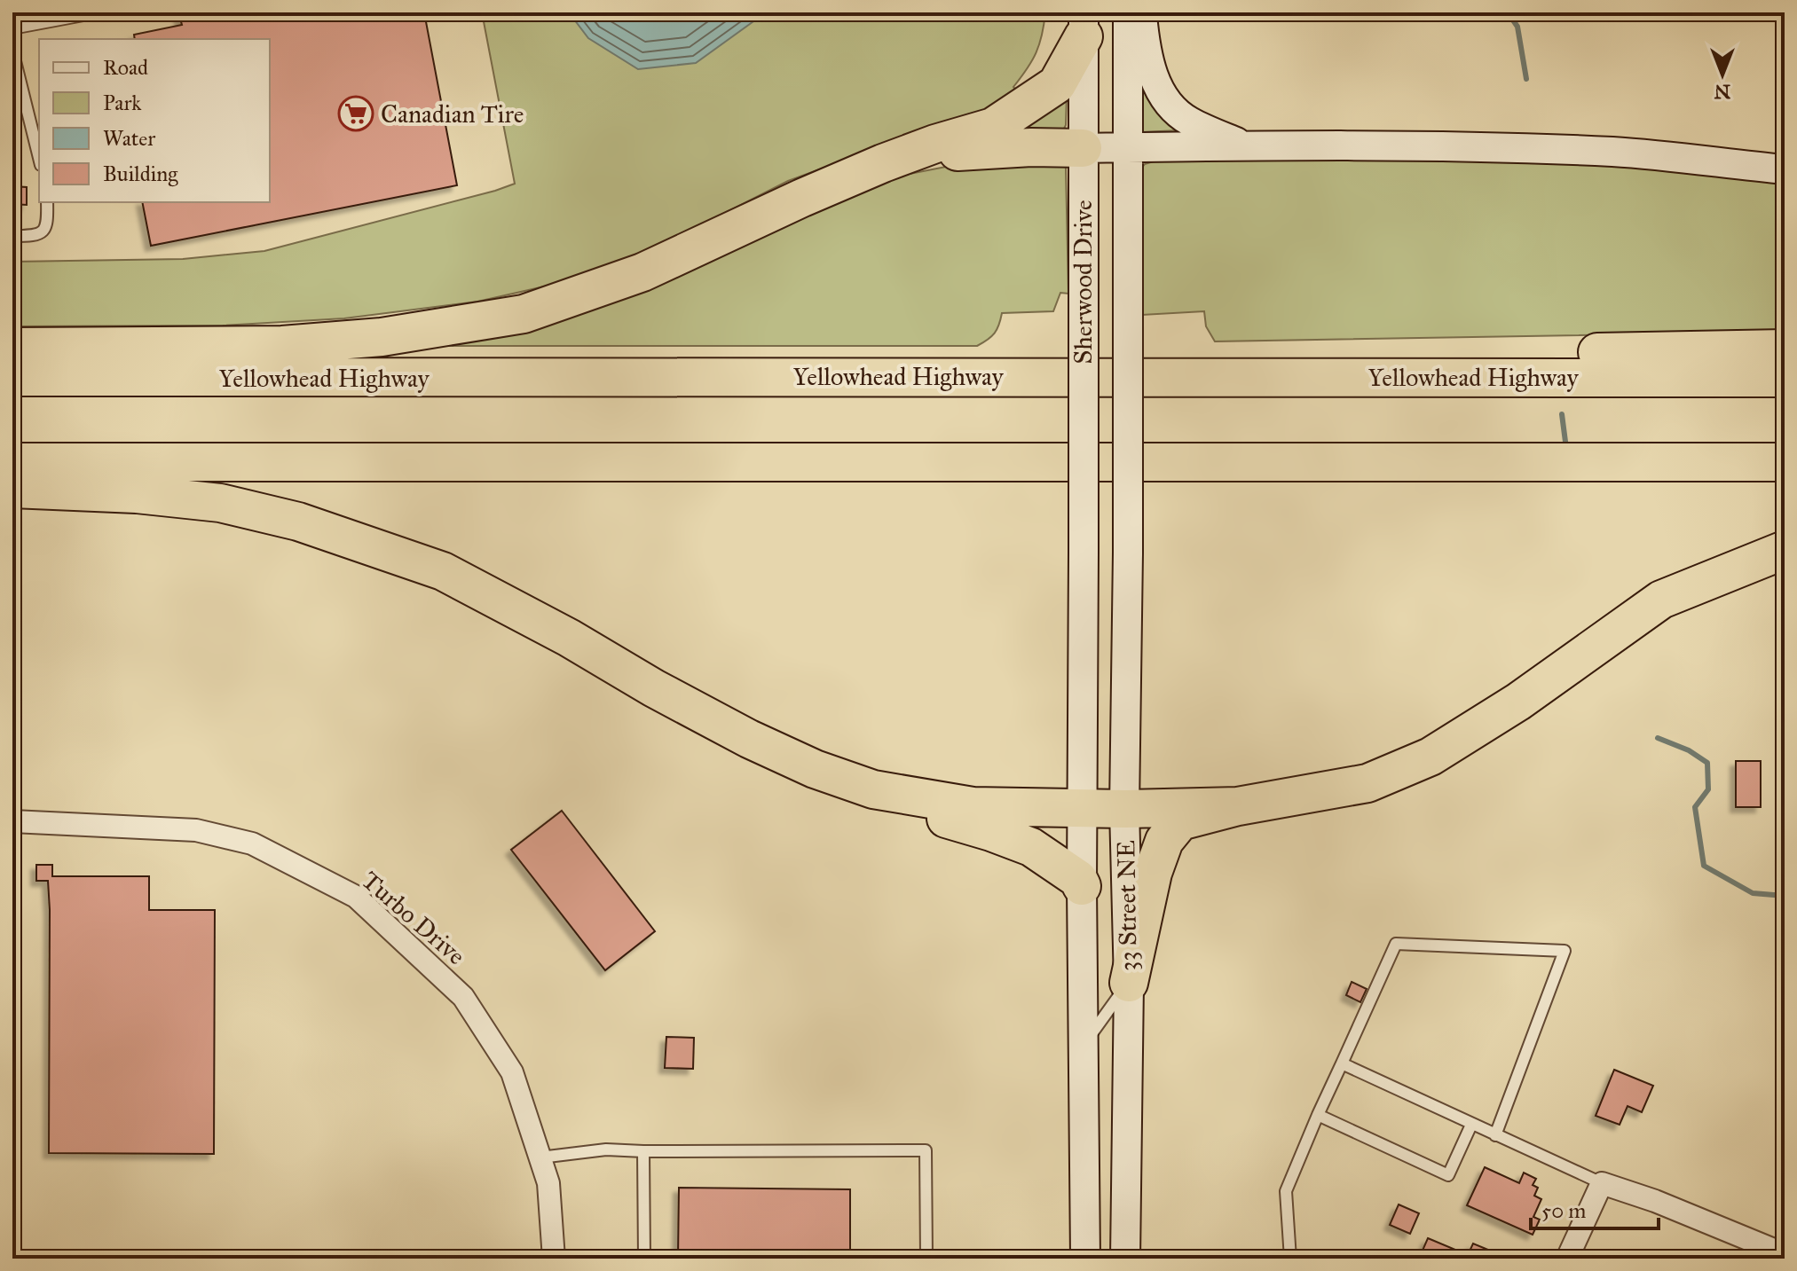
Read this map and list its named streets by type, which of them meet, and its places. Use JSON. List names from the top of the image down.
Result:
{
  "streets": {
    "highway": ["Yellowhead Highway"],
    "main road": ["Sherwood Drive", "33 Street NE"],
    "street": ["Turbo Drive"]
  },
  "crossings": [
    ["Sherwood Drive", "33 Street NE"]
  ],
  "places": {
    "supermarket": ["Canadian Tire"]
  },
  "legend": [
    "Road",
    "Park",
    "Water",
    "Building"
  ],
  "scale_bar": "50 m",
  "north": "bottom"
}
